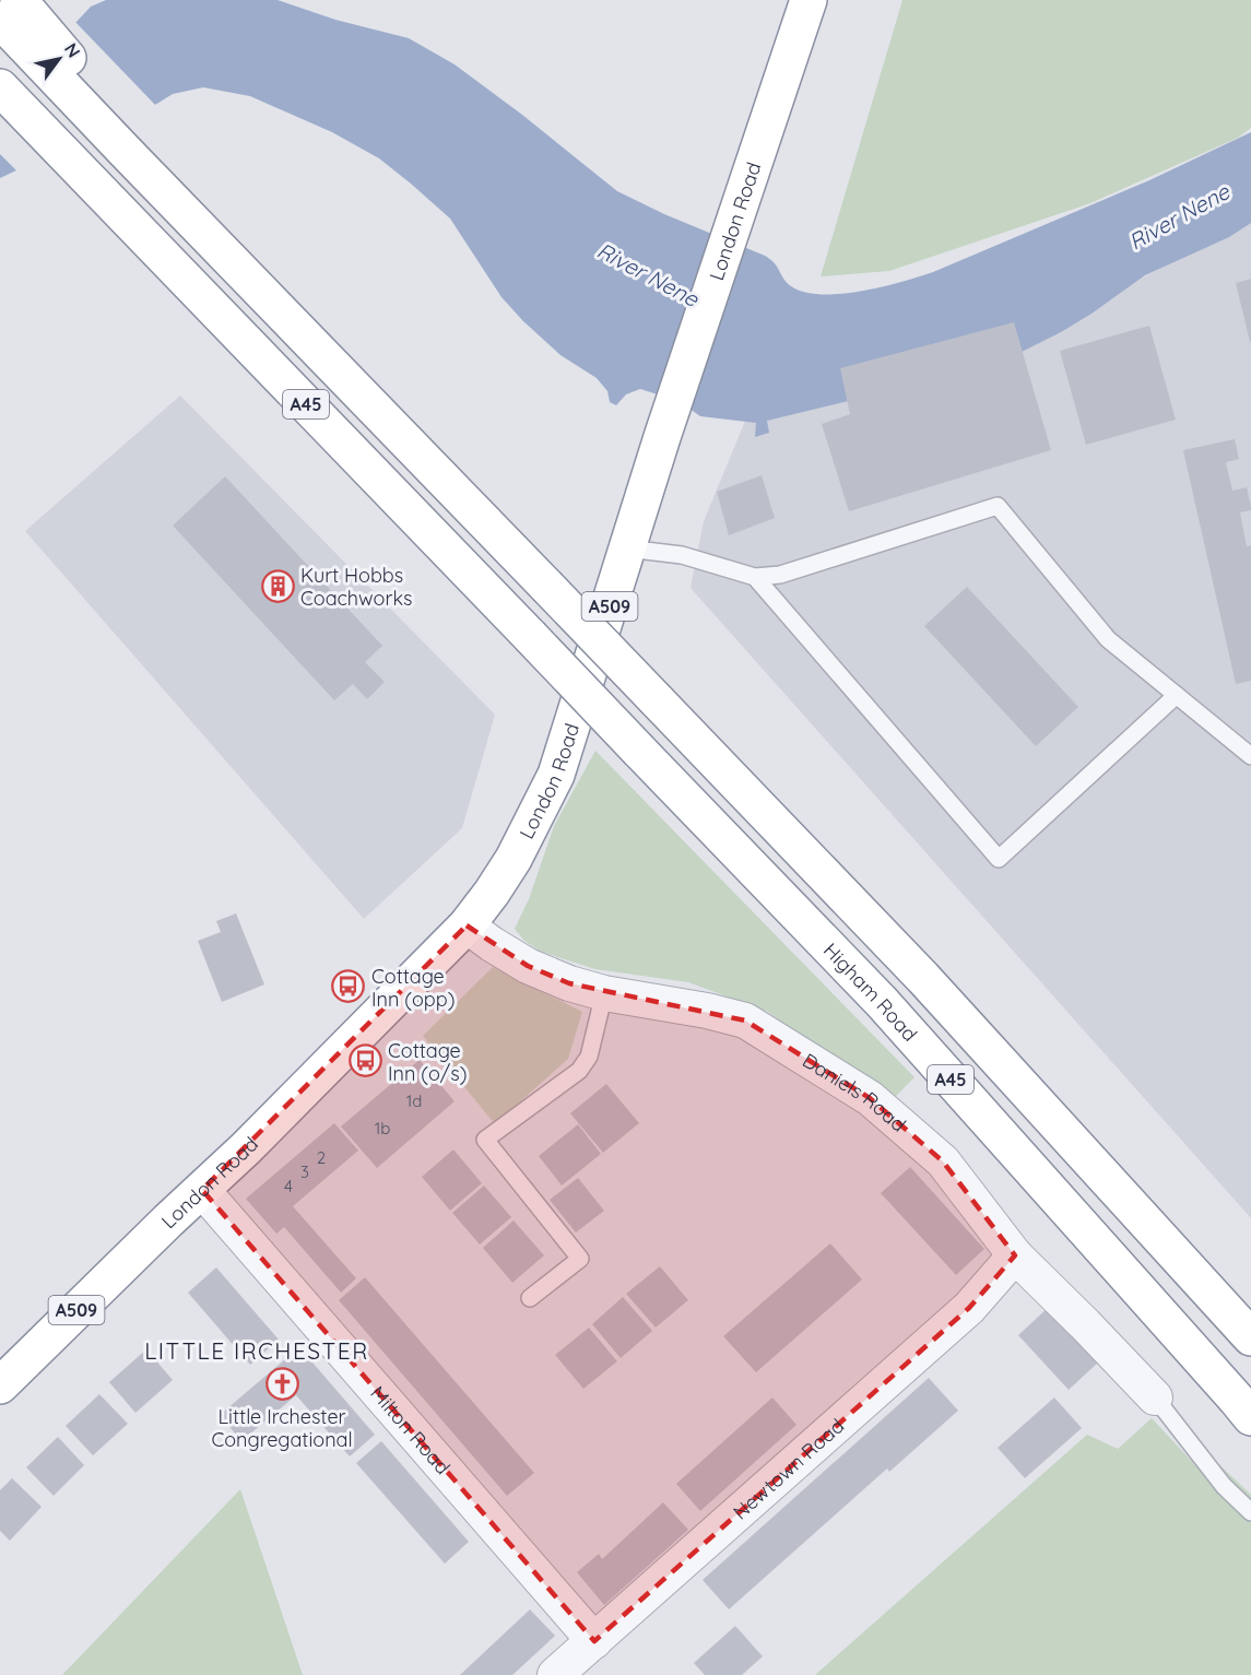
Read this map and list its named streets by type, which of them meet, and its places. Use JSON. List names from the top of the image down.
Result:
{
  "streets": {
    "highway": [
      "London Road",
      "A45",
      "A509",
      "Higham Road"
    ],
    "street": ["Daniels Road", "Milton Road", "Newtown Road"]
  },
  "crossings": [
    ["London Road", "Daniels Road"],
    ["London Road", "Milton Road"],
    ["A45", "Higham Road"],
    ["Daniels Road", "Newtown Road"],
    ["Milton Road", "Newtown Road"]
  ],
  "districts": ["LITTLE IRCHESTER"],
  "water": ["River Nene"],
  "places": {
    "building": ["Kurt Hobbs Coachworks"],
    "bus stop": ["Cottage Inn (opp)", "Cottage Inn (o/s)"],
    "church": ["Little Irchester Congregational"]
  },
  "house_numbers": [
    "1d",
    "1b",
    "2",
    "3",
    "4"
  ],
  "north": "top right"
}
